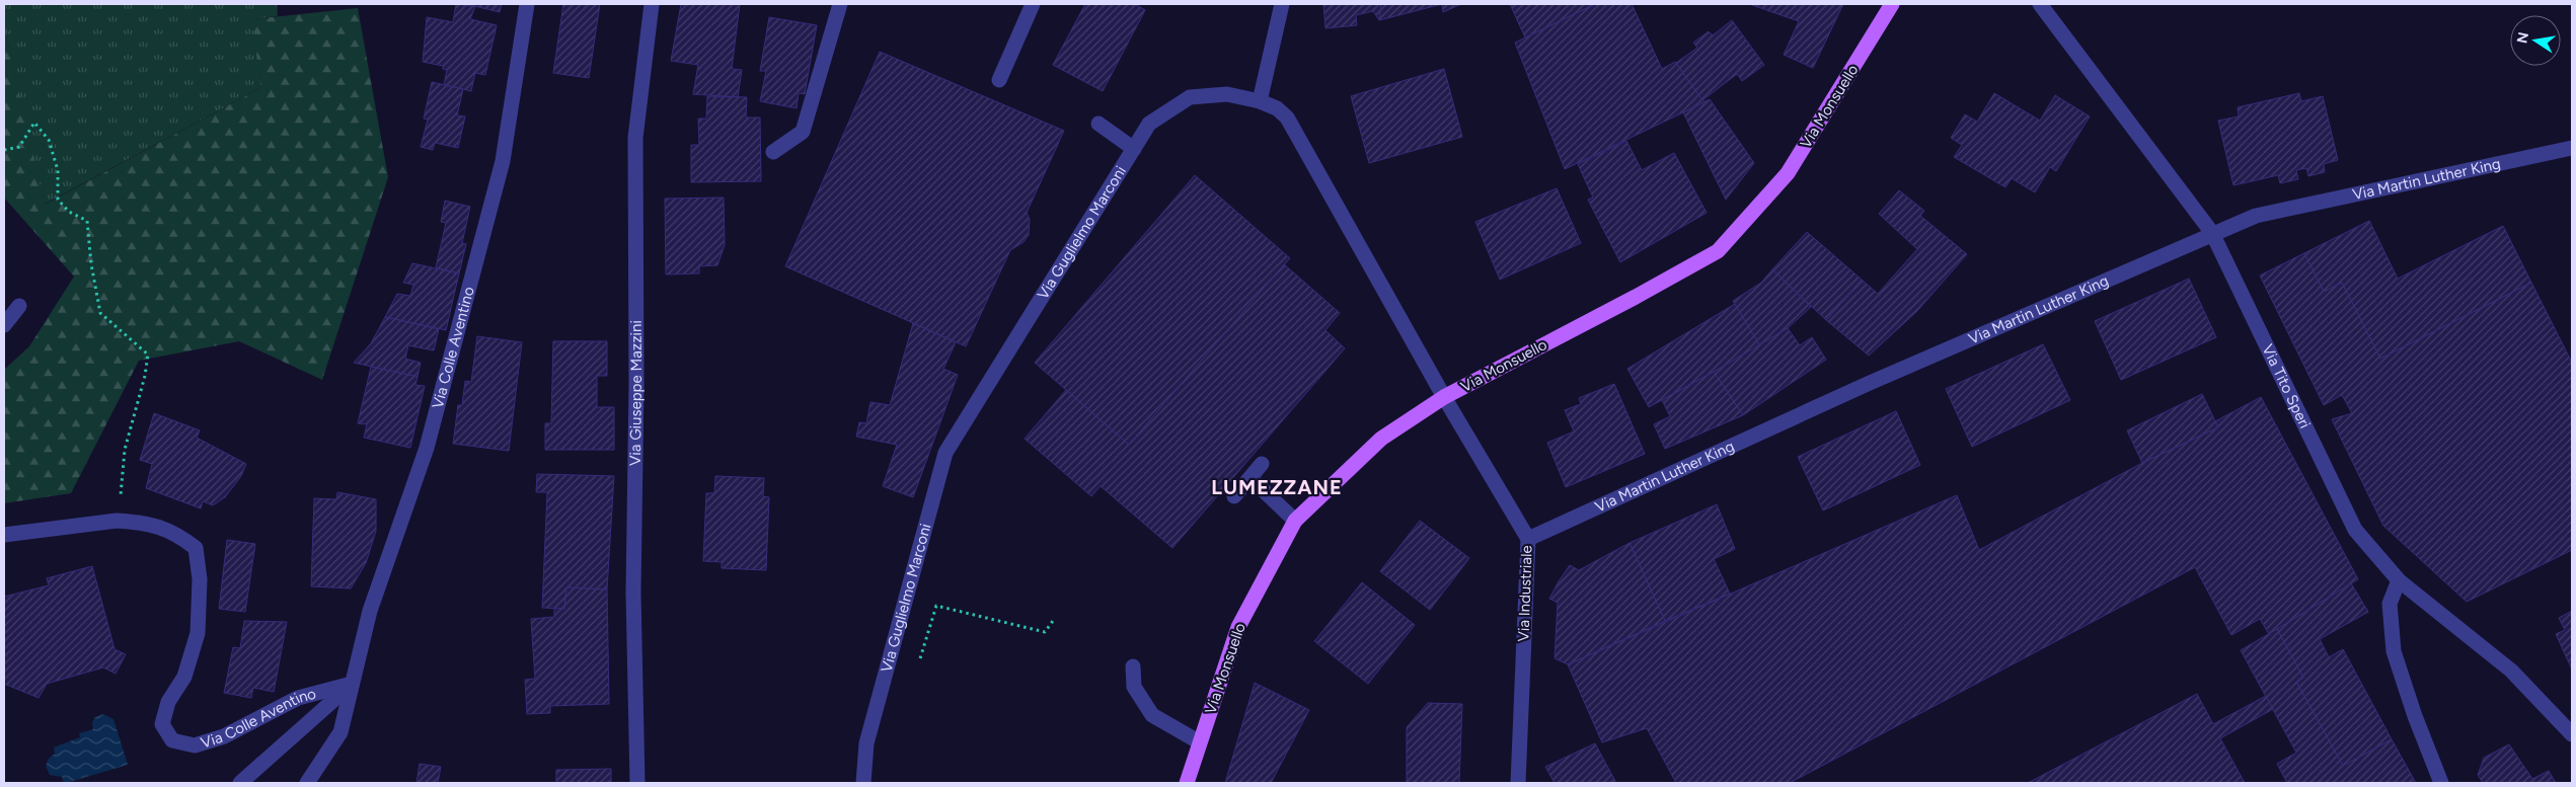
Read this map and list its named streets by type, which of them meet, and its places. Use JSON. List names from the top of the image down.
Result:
{
  "streets": {
    "main road": ["Via Monsuello"],
    "street": [
      "Via Martin Luther King",
      "Via Guglielmo Marconi",
      "Via Colle Aventino",
      "Via Tito Speri",
      "Via Giuseppe Mazzini",
      "Via Industriale"
    ]
  },
  "crossings": [
    ["Via Monsuello", "Via Guglielmo Marconi"],
    ["Via Monsuello", "Via Industriale"],
    ["Via Martin Luther King", "Via Tito Speri"],
    ["Via Martin Luther King", "Via Industriale"],
    ["Via Guglielmo Marconi", "Via Industriale"]
  ],
  "districts": ["LUMEZZANE"],
  "north": "left"
}
